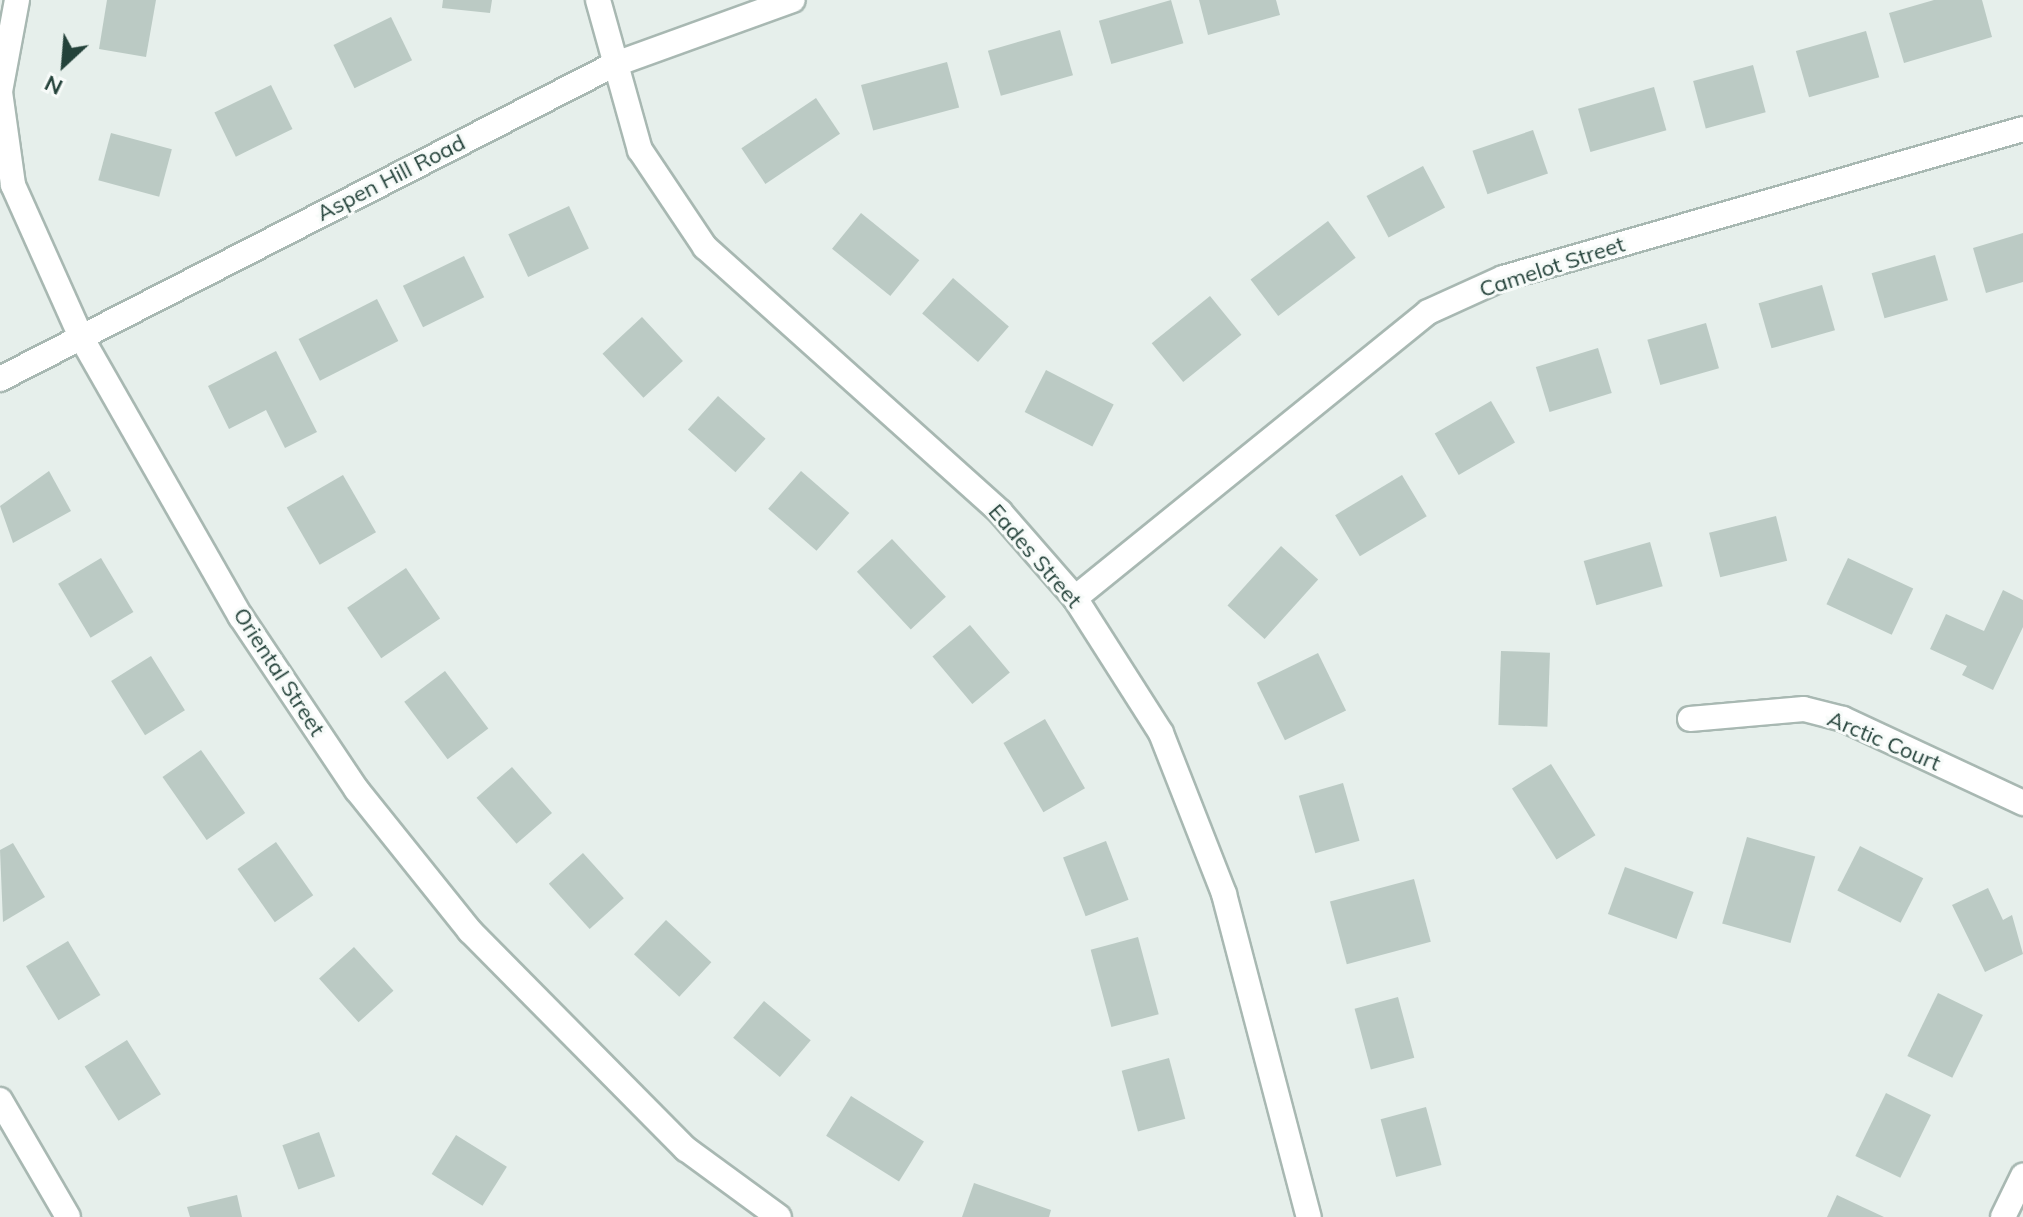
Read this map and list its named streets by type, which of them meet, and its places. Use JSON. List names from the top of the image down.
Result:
{
  "streets": {
    "street": [
      "Aspen Hill Road",
      "Camelot Street",
      "Eades Street",
      "Oriental Street",
      "Arctic Court"
    ]
  },
  "crossings": [
    ["Aspen Hill Road", "Eades Street"],
    ["Aspen Hill Road", "Oriental Street"],
    ["Camelot Street", "Eades Street"]
  ],
  "north": "bottom left"
}
